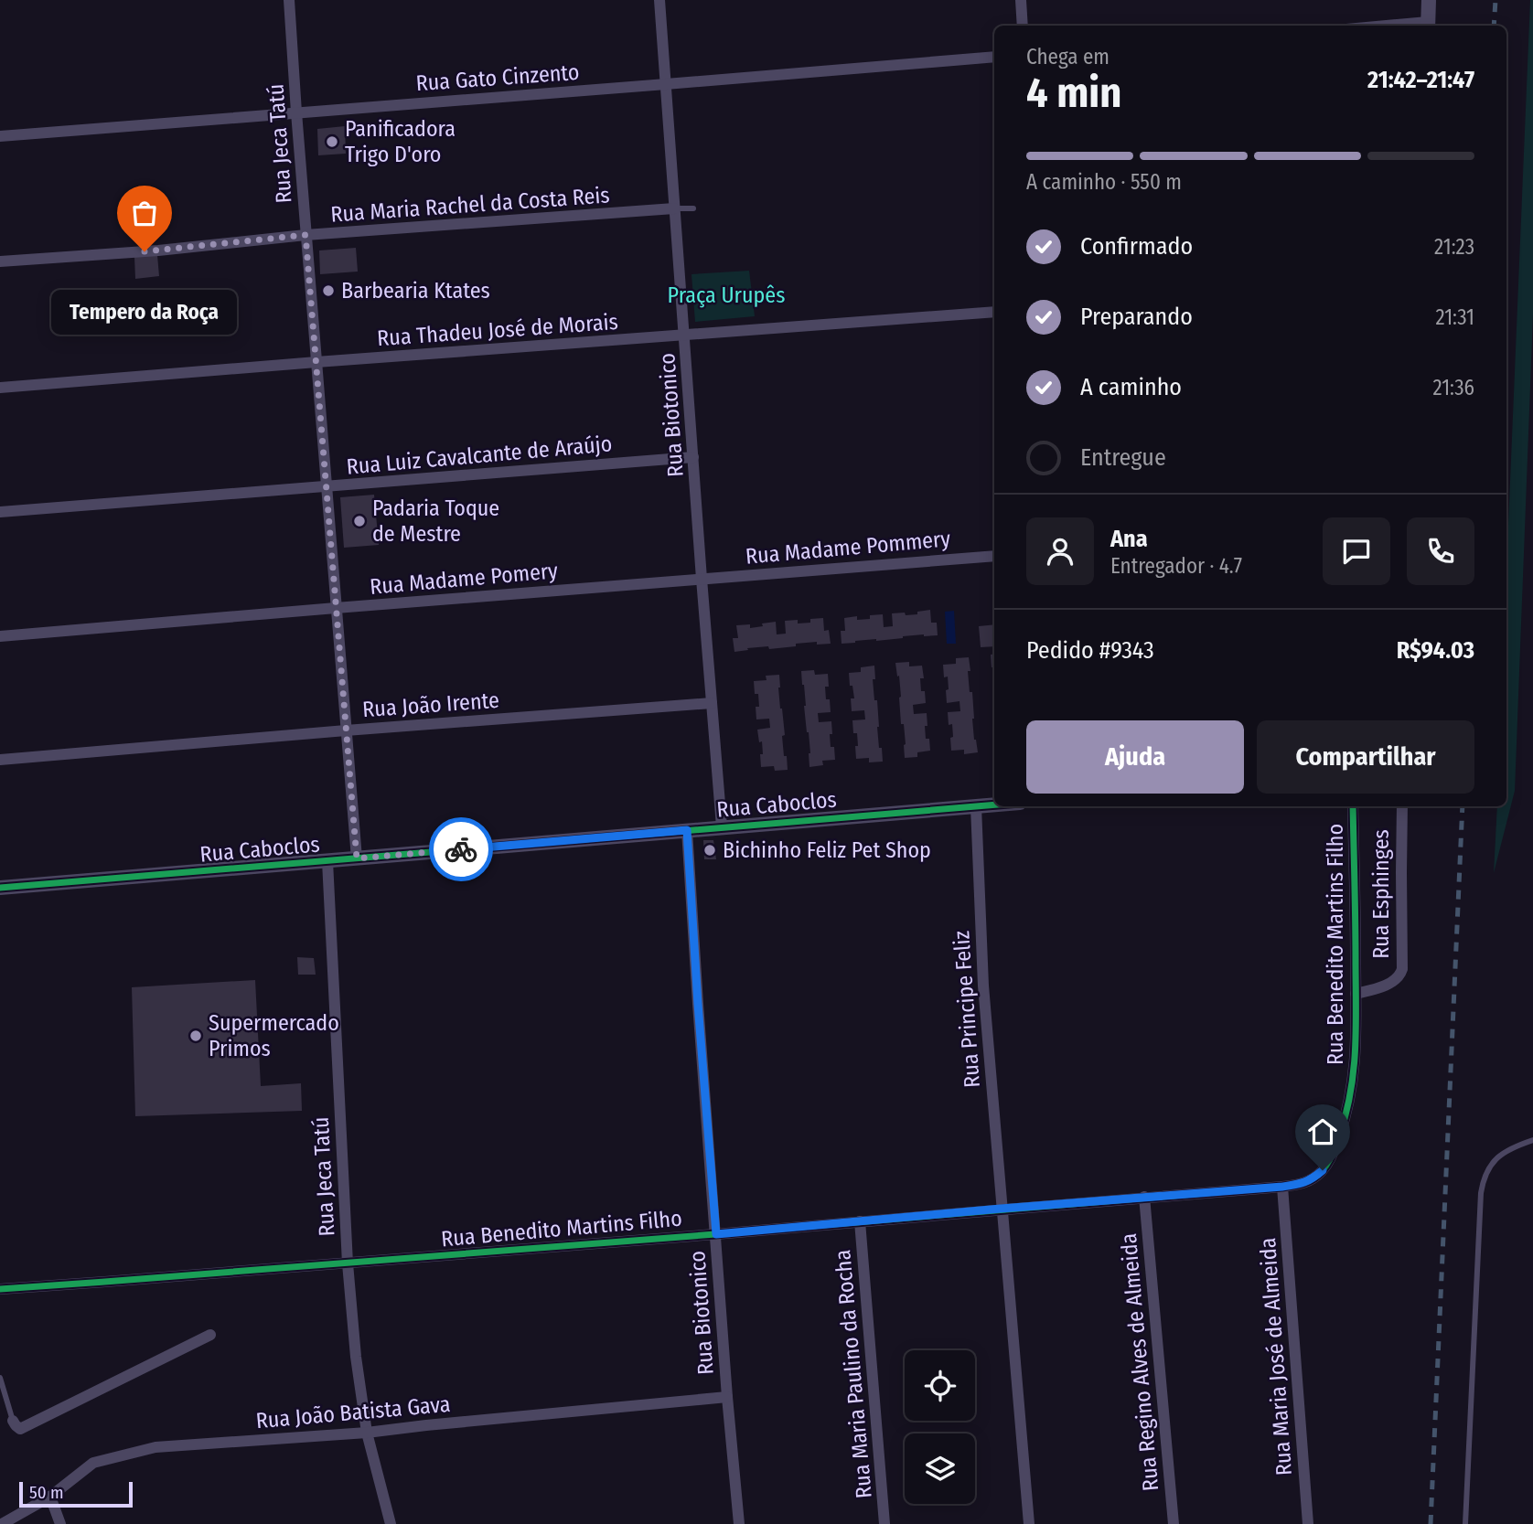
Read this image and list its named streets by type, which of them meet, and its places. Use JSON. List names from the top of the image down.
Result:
{
  "streets": {
    "street": [
      "Rua Gato Cinzento",
      "Rua Jeca Tatú",
      "Rua Maria Rachel da Costa Reis",
      "Rua Thadeu José de Morais",
      "Rua Biotonico",
      "Rua Luiz Cavalcante de Araújo",
      "Rua Madame Pommery",
      "Rua Madame Pomery",
      "Rua João Irente",
      "Rua Caboclos",
      "Rua Esphinges",
      "Rua Benedito Martins Filho",
      "Rua Principe Feliz",
      "Rua Maria José de Almeida",
      "Rua Regino Alves de Almeida",
      "Rua Maria Paulino da Rocha",
      "Rua João Batista Gava"
    ]
  },
  "crossings": [
    ["Rua Gato Cinzento", "Rua Jeca Tatú"],
    ["Rua Gato Cinzento", "Rua Biotonico"],
    ["Rua Jeca Tatú", "Rua Maria Rachel da Costa Reis"],
    ["Rua Jeca Tatú", "Rua Thadeu José de Morais"],
    ["Rua Jeca Tatú", "Rua Luiz Cavalcante de Araújo"],
    ["Rua Jeca Tatú", "Rua Madame Pomery"],
    ["Rua Jeca Tatú", "Rua João Irente"],
    ["Rua Jeca Tatú", "Rua Caboclos"],
    ["Rua Jeca Tatú", "Rua Benedito Martins Filho"],
    ["Rua Jeca Tatú", "Rua João Batista Gava"],
    ["Rua Maria Rachel da Costa Reis", "Rua Biotonico"],
    ["Rua Thadeu José de Morais", "Rua Biotonico"],
    ["Rua Biotonico", "Rua Luiz Cavalcante de Araújo"],
    ["Rua Biotonico", "Rua Madame Pommery"],
    ["Rua Biotonico", "Rua Madame Pomery"],
    ["Rua Biotonico", "Rua João Irente"],
    ["Rua Biotonico", "Rua Caboclos"],
    ["Rua Biotonico", "Rua Benedito Martins Filho"],
    ["Rua Biotonico", "Rua João Batista Gava"],
    ["Rua Madame Pommery", "Rua Madame Pomery"],
    ["Rua Caboclos", "Rua Principe Feliz"],
    ["Rua Esphinges", "Rua Benedito Martins Filho"],
    ["Rua Benedito Martins Filho", "Rua Principe Feliz"],
    ["Rua Benedito Martins Filho", "Rua Maria José de Almeida"],
    ["Rua Benedito Martins Filho", "Rua Regino Alves de Almeida"],
    ["Rua Benedito Martins Filho", "Rua Maria Paulino da Rocha"]
  ],
  "parks": ["Praça Urupês"],
  "places": [
    "Panificadora Trigo D'oro",
    "Tempero da Roça",
    "Barbearia Ktates",
    "Padaria Toque de Mestre",
    "Bichinho Feliz Pet Shop",
    "Supermercado Primos"
  ],
  "scale_bar": "50 m",
  "page": {
    "heading": ["4 min", "Chega em", "21:42–21:47"],
    "panel": [
      "Ana",
      "Entregador · 4.7",
      "Pedido #9343",
      "R$94.03"
    ],
    "bar": "A caminho · 550 m",
    "list": [
      ["Confirmado", "21:23"],
      ["Preparando", "21:31"],
      ["A caminho", "21:36"],
      "Entregue"
    ],
    "bubble": "Tempero da Roça",
    "buttons": ["Ajuda", "Compartilhar"],
    "scale": "50 m"
  }
}
